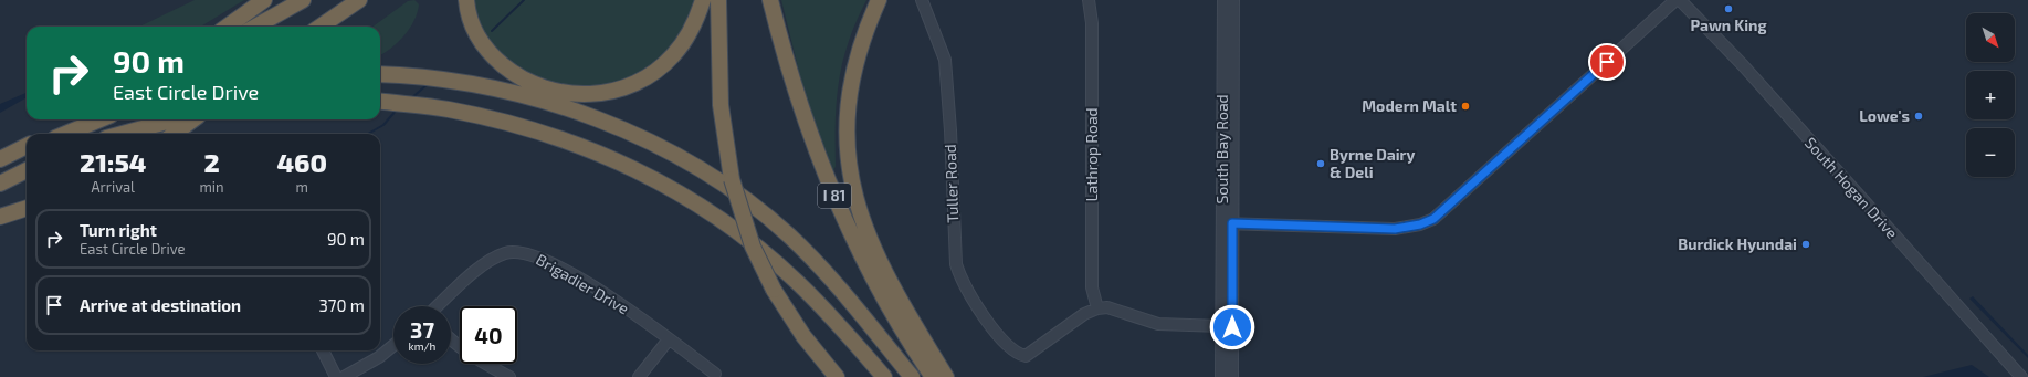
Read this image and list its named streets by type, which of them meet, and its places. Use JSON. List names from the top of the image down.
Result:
{
  "streets": {
    "highway": ["I 81"],
    "street": [
      "South Bay Road",
      "Lathrop Road",
      "Tuller Road",
      "South Hogan Drive",
      "Brigadier Drive"
    ]
  },
  "crossings": [
    ["Lathrop Road", "Tuller Road"]
  ],
  "places": [
    "Pawn King",
    "Modern Malt",
    "Lowe's",
    "Byrne Dairy & Deli",
    "Burdick Hyundai"
  ],
  "north": "bottom right",
  "page": {
    "map_buttons": ["+", "−"],
    "turn": ["90 m", "East Circle Drive"],
    "eta": [
      "21:54",
      "Arrival",
      "2",
      "min",
      "460",
      "m"
    ],
    "list": [
      {
        "name": "Turn right",
        "note": "East Circle Drive",
        "value": "90 m"
      },
      {
        "name": "Arrive at destination",
        "value": "370 m"
      }
    ],
    "speed": "37 km/h",
    "limit": "40"
  }
}
